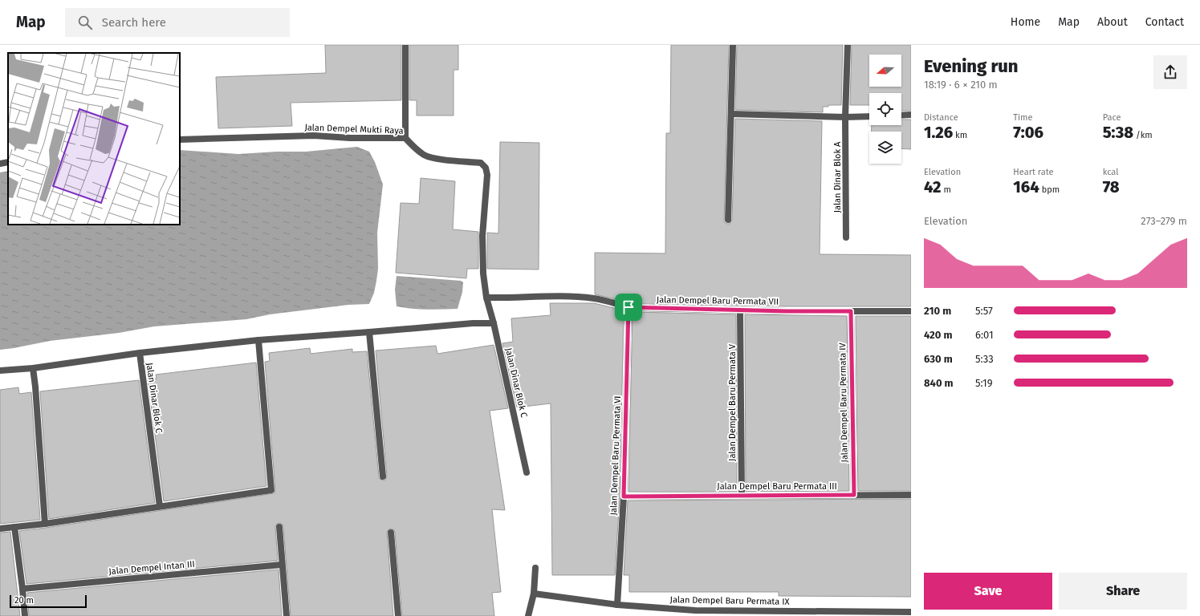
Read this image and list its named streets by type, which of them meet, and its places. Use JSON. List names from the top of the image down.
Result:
{
  "streets": {
    "street": [
      "Jalan Dempel Mukti Raya",
      "Jalan Dinar Blok A",
      "Jalan Dempel Baru Permata VII",
      "Jalan Dinar Blok C",
      "Jalan Dempel Baru Permata V",
      "Jalan Dempel Baru Permata IV",
      "Jalan Dempel Baru Permata VI",
      "Jalan Dempel Baru Permata III",
      "Jalan Dempel Intan III",
      "Jalan Dempel Baru Permata IX"
    ]
  },
  "crossings": [
    ["Jalan Dempel Mukti Raya", "Jalan Dempel Baru Permata VII"],
    ["Jalan Dempel Mukti Raya", "Jalan Dinar Blok C"],
    ["Jalan Dempel Baru Permata VII", "Jalan Dinar Blok C"],
    ["Jalan Dempel Baru Permata VII", "Jalan Dempel Baru Permata V"],
    ["Jalan Dempel Baru Permata VII", "Jalan Dempel Baru Permata IV"],
    ["Jalan Dempel Baru Permata VII", "Jalan Dempel Baru Permata VI"],
    ["Jalan Dempel Baru Permata V", "Jalan Dempel Baru Permata III"],
    ["Jalan Dempel Baru Permata IV", "Jalan Dempel Baru Permata III"],
    ["Jalan Dempel Baru Permata VI", "Jalan Dempel Baru Permata III"],
    ["Jalan Dempel Baru Permata VI", "Jalan Dempel Baru Permata IX"]
  ],
  "scale_bar": "20 m",
  "north": "left",
  "page": {
    "header": "Map",
    "search": "Search here",
    "nav": [
      "Home",
      "Map",
      "About",
      "Contact"
    ],
    "heading": ["Evening run", "18:19 · 6 × 210 m"],
    "stats": [
      ["Distance", "1.26 km"],
      ["Time", "7:06"],
      ["Pace", "5:38 /km"],
      ["Elevation", "42 m"],
      ["Heart rate", "164 bpm"],
      ["kcal", "78"]
    ],
    "chart": ["Elevation", "273–279 m"],
    "list": [
      {
        "name": "210 m",
        "note": "5:57"
      },
      {
        "name": "420 m",
        "note": "6:01"
      },
      {
        "name": "630 m",
        "note": "5:33"
      },
      {
        "name": "840 m",
        "note": "5:19"
      }
    ],
    "buttons": ["Save", "Share"],
    "scale": "20 m"
  }
}
